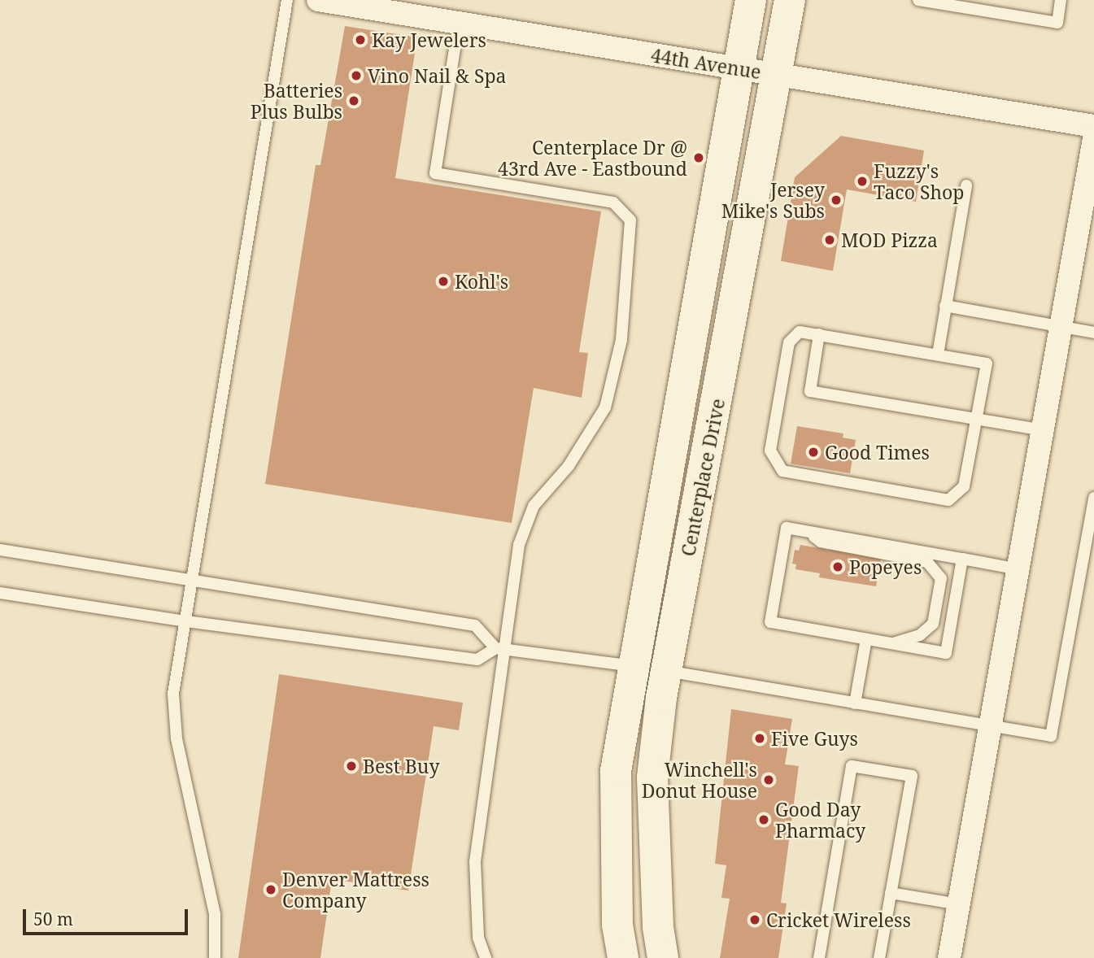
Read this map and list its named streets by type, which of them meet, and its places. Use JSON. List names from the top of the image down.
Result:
{
  "streets": {
    "street": ["44th Avenue", "Centerplace Drive"]
  },
  "crossings": [
    ["44th Avenue", "Centerplace Drive"]
  ],
  "places": [
    "Kay Jewelers",
    "Vino Nail & Spa",
    "Batteries Plus Bulbs",
    "Centerplace Dr @ 43rd Ave - Eastbound",
    "Fuzzy's Taco Shop",
    "Jersey Mike's Subs",
    "MOD Pizza",
    "Kohl's",
    "Good Times",
    "Popeyes",
    "Five Guys",
    "Best Buy",
    "Winchell's Donut House",
    "Good Day Pharmacy",
    "Denver Mattress Company",
    "Cricket Wireless"
  ],
  "scale_bar": "50 m"
}
